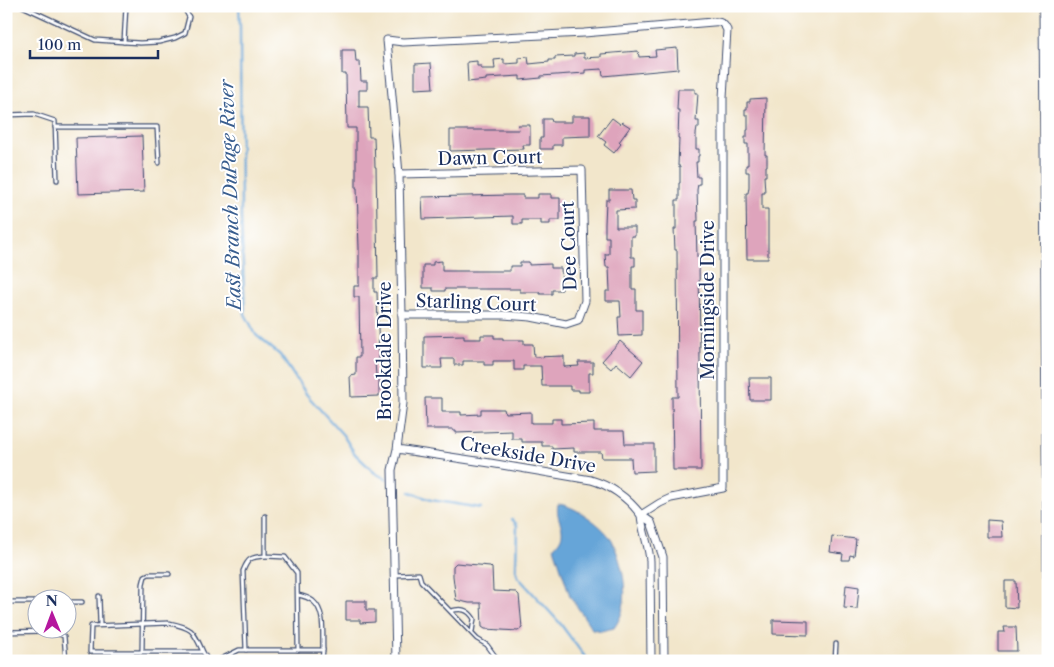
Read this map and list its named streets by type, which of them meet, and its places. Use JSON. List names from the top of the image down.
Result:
{
  "streets": {
    "street": [
      "Dawn Court",
      "Dee Court",
      "Morningside Drive",
      "Starling Court",
      "Brookdale Drive",
      "Creekside Drive"
    ]
  },
  "crossings": [
    ["Dawn Court", "Dee Court"],
    ["Dawn Court", "Brookdale Drive"],
    ["Dee Court", "Starling Court"],
    ["Morningside Drive", "Brookdale Drive"],
    ["Morningside Drive", "Creekside Drive"],
    ["Starling Court", "Brookdale Drive"],
    ["Brookdale Drive", "Creekside Drive"]
  ],
  "water": ["East Branch DuPage River"],
  "scale_bar": "100 m",
  "north": "top"
}
